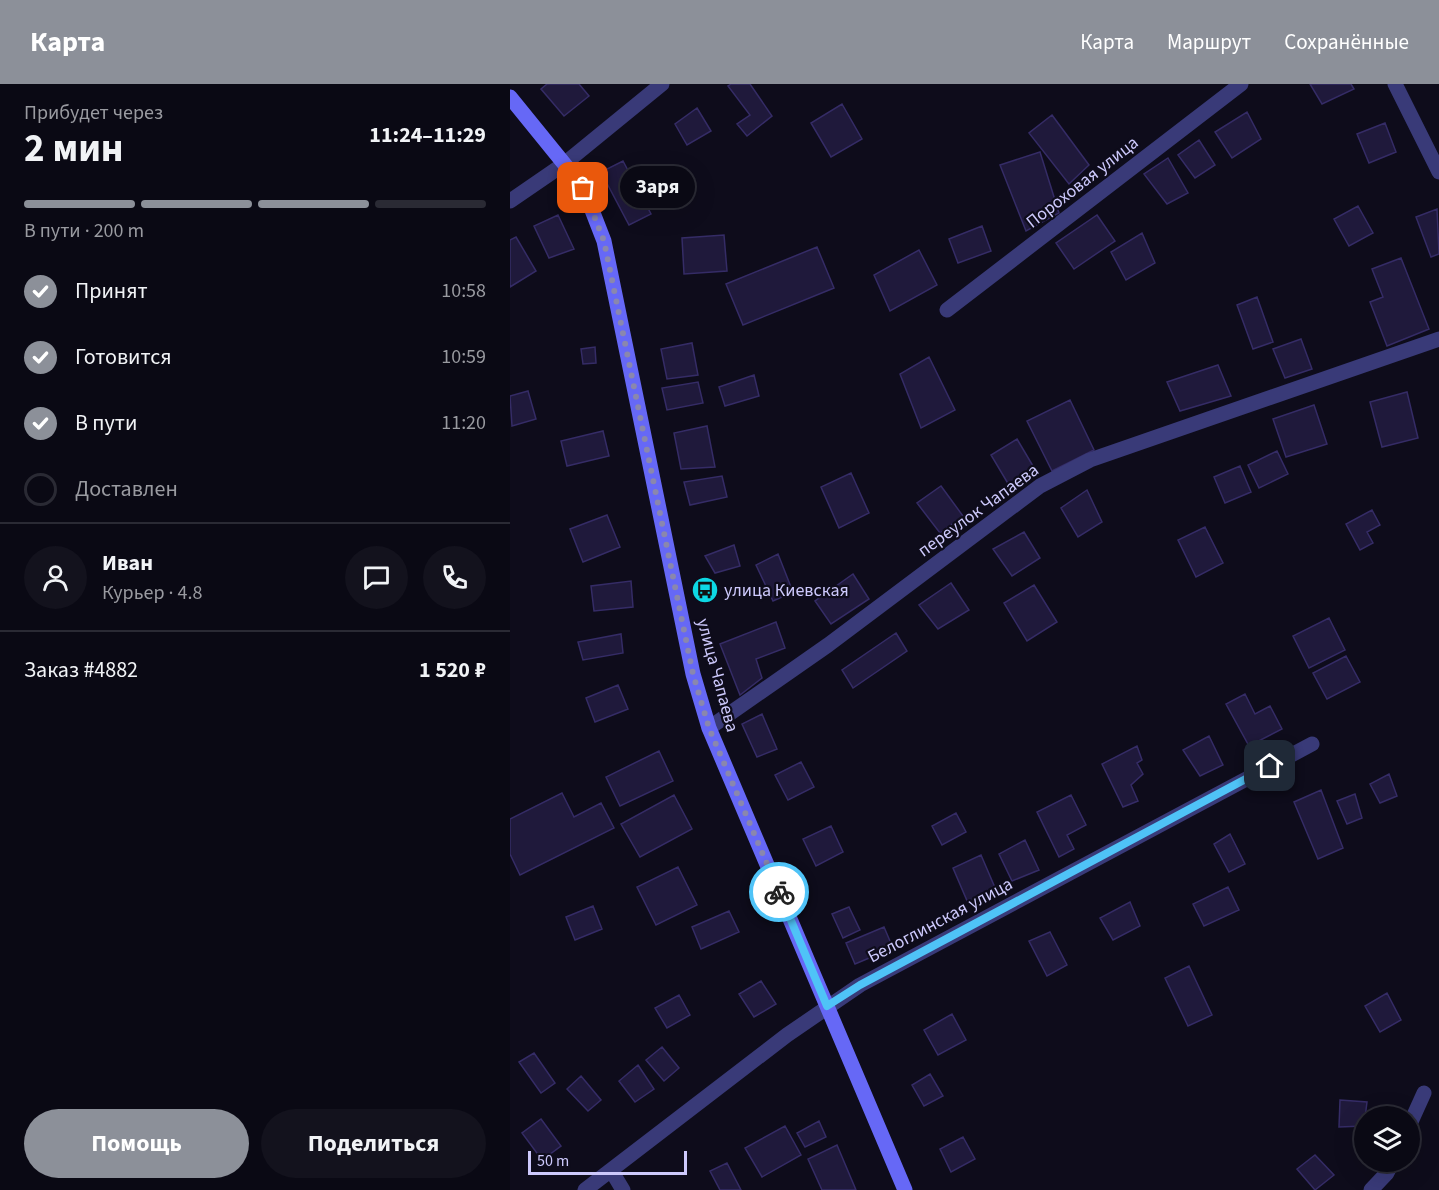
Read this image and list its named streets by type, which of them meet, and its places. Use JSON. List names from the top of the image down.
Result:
{
  "streets": {
    "main road": ["улица Чапаева"],
    "street": ["Пороховая улица", "переулок Чапаева", "Белоглинская улица"]
  },
  "crossings": [
    ["переулок Чапаева", "улица Чапаева"],
    ["улица Чапаева", "Белоглинская улица"]
  ],
  "places": {
    "other": ["Заря"],
    "bus stop": ["улица Киевская"]
  },
  "scale_bar": "50 m",
  "page": {
    "header": "Карта",
    "nav": ["Карта", "Маршрут", "Сохранённые"],
    "heading": ["2 мин", "Прибудет через", "11:24–11:29"],
    "panel": [
      "Иван",
      "Курьер · 4.8",
      "Заказ #4882",
      "1 520 ₽"
    ],
    "bubble": "Заря",
    "bar": "В пути · 200 m",
    "list": [
      ["Принят", "10:58"],
      ["Готовится", "10:59"],
      ["В пути", "11:20"],
      "Доставлен"
    ],
    "buttons": ["Помощь", "Поделиться"],
    "scale": "50 m"
  }
}
